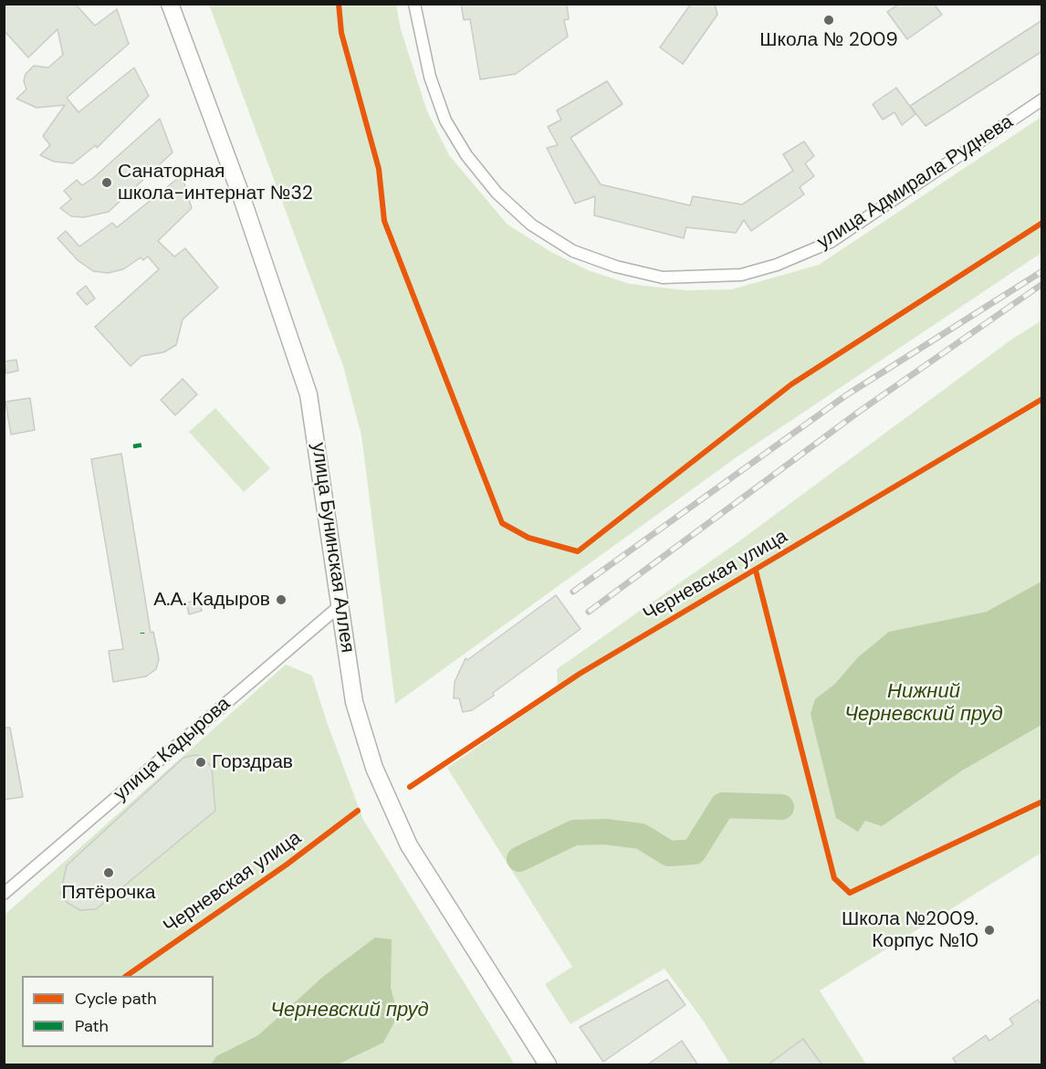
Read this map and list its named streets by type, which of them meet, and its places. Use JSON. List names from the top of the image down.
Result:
{
  "streets": {
    "street": ["улица Адмирала Руднева", "улица Бунинская Аллея", "улица Кадырова"],
    "cycle path": ["Черневская улица"]
  },
  "crossings": [
    ["улица Бунинская Аллея", "улица Кадырова"]
  ],
  "water": ["Нижний Черневский пруд", "Черневский пруд"],
  "places": [
    "Школа № 2009",
    "Санаторная школа-интернат №32",
    "А.А. Кадыров",
    "Горздрав",
    "Пятёрочка",
    "Школа №2009. Корпус №10"
  ],
  "legend": ["Cycle path", "Path"]
}
